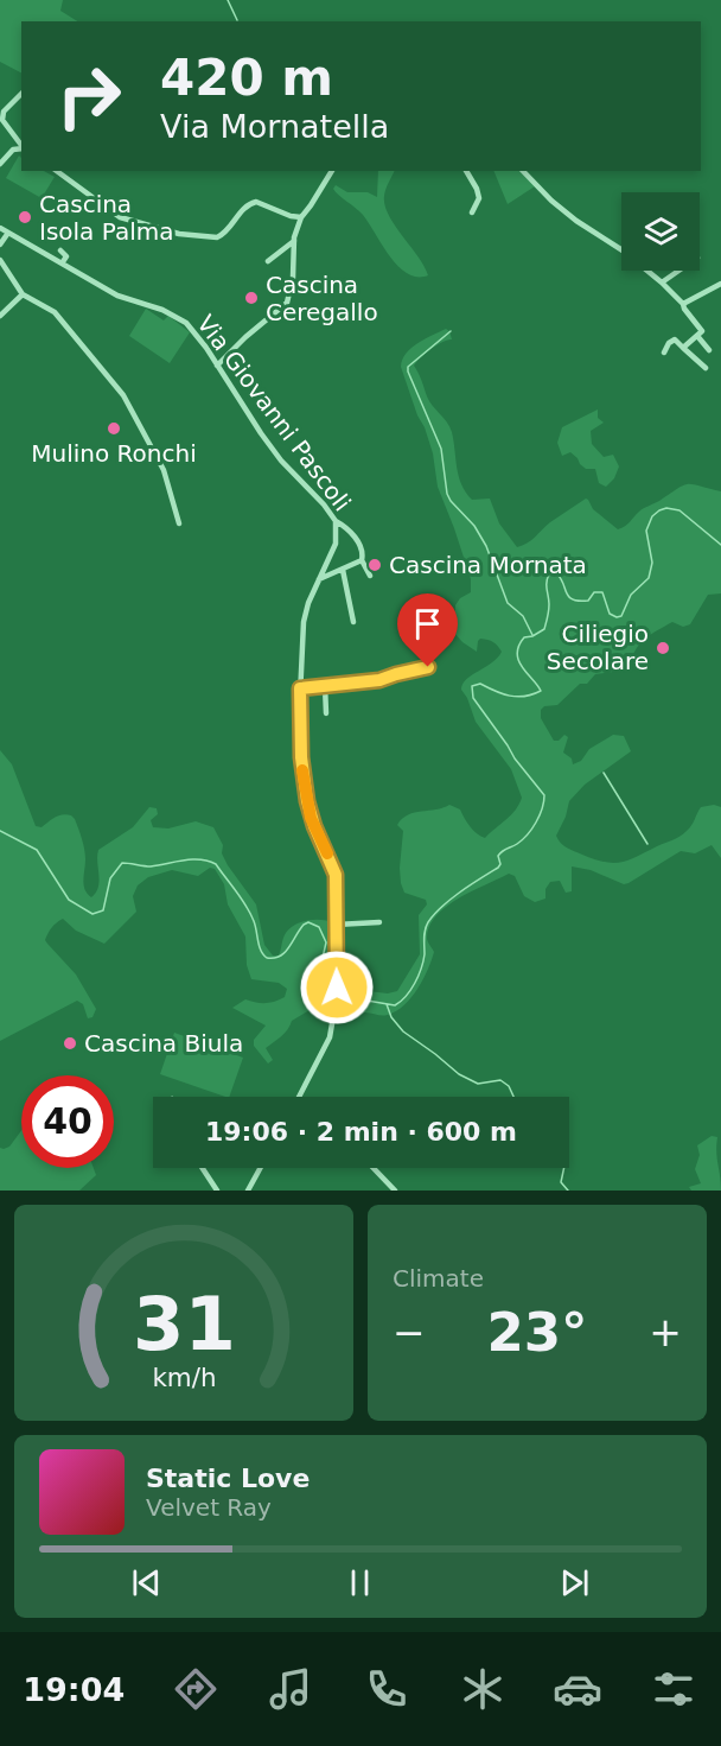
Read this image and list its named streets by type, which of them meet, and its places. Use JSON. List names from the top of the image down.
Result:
{
  "streets": {
    "street": ["Via Giovanni Pascoli"]
  },
  "places": [
    "Cascina Isola Palma",
    "Cascina Ceregallo",
    "Mulino Ronchi",
    "Cascina Mornata",
    "Ciliegio Secolare",
    "Cascina Biula"
  ],
  "page": {
    "turn": ["420 m", "Via Mornatella"],
    "limit": "40",
    "trip": "19:06 · 2 min · 600 m",
    "tile": "Climate",
    "heat": ["−", "23°", "+"],
    "song": ["Static Love", "Velvet Ray"],
    "tabs": "19:04",
    "gauge": ["31", "km/h"]
  }
}
